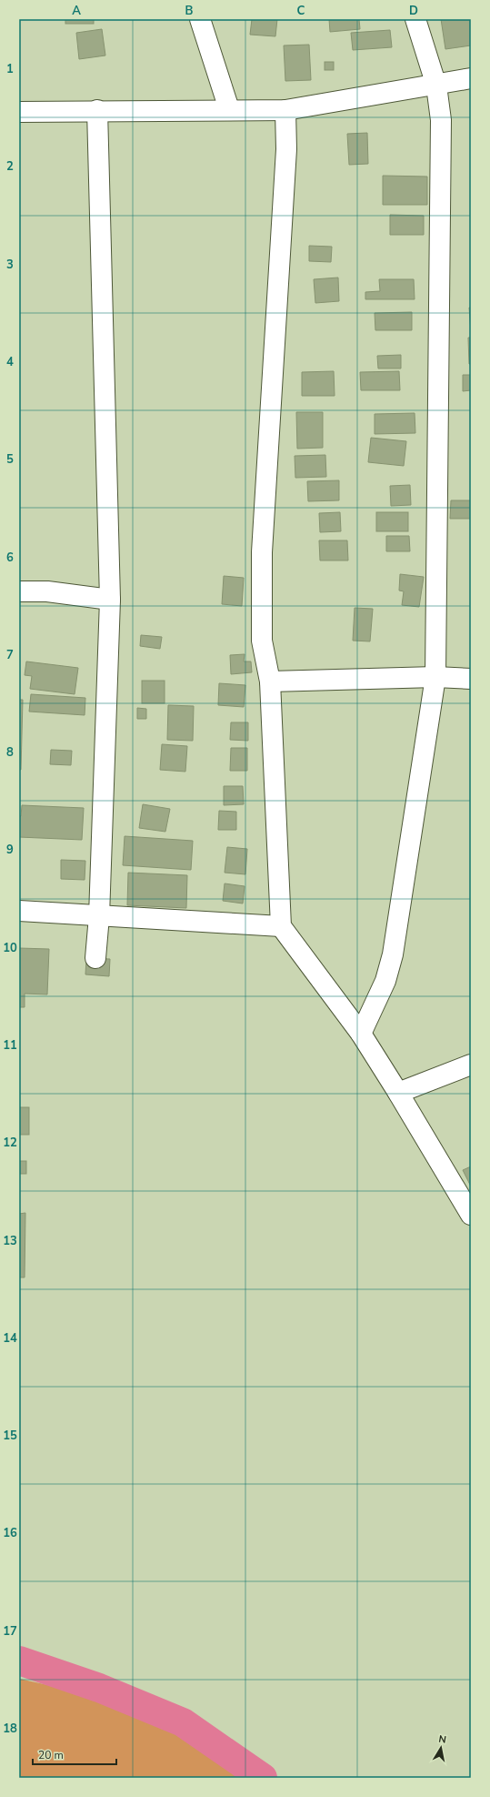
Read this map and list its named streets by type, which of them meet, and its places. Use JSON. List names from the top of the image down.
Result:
{
  "scale_bar": "20 m",
  "north": "top",
  "grid": {
    "columns": [
      "A",
      "B",
      "C",
      "D"
    ],
    "rows": [
      "1",
      "2",
      "3",
      "4",
      "5",
      "6",
      "7",
      "8",
      "9",
      "10",
      "11",
      "12",
      "13",
      "14",
      "15",
      "16",
      "17",
      "18"
    ]
  }
}
